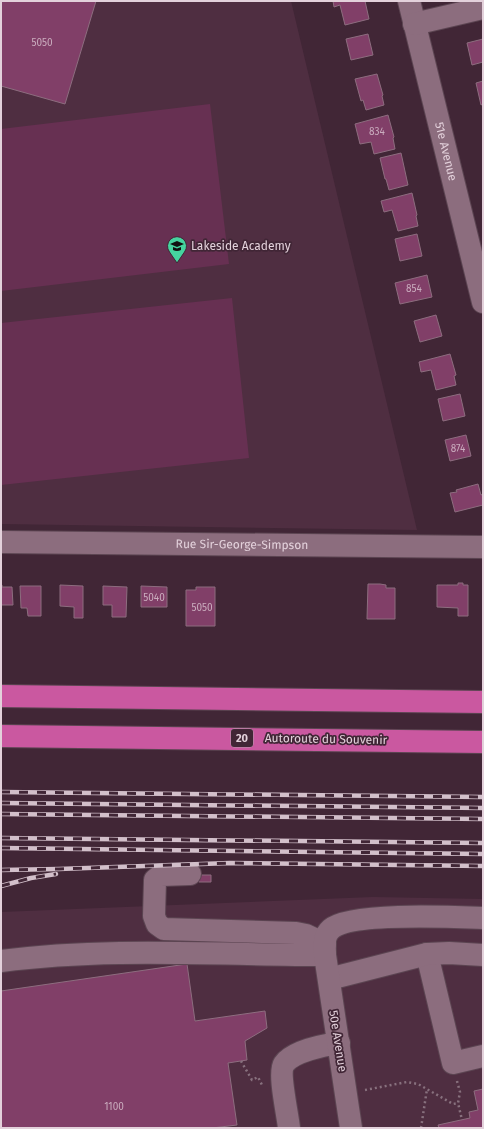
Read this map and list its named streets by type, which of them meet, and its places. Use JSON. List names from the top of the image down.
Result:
{
  "streets": {
    "highway": ["20", "Autoroute du Souvenir"],
    "street": ["51e Avenue", "Rue Sir-George-Simpson", "50e Avenue"]
  },
  "places": {
    "school or university": ["Lakeside Academy"]
  },
  "house_numbers": [
    "5050",
    "834",
    "854",
    "874",
    "5040",
    "5050",
    "1100"
  ]
}
